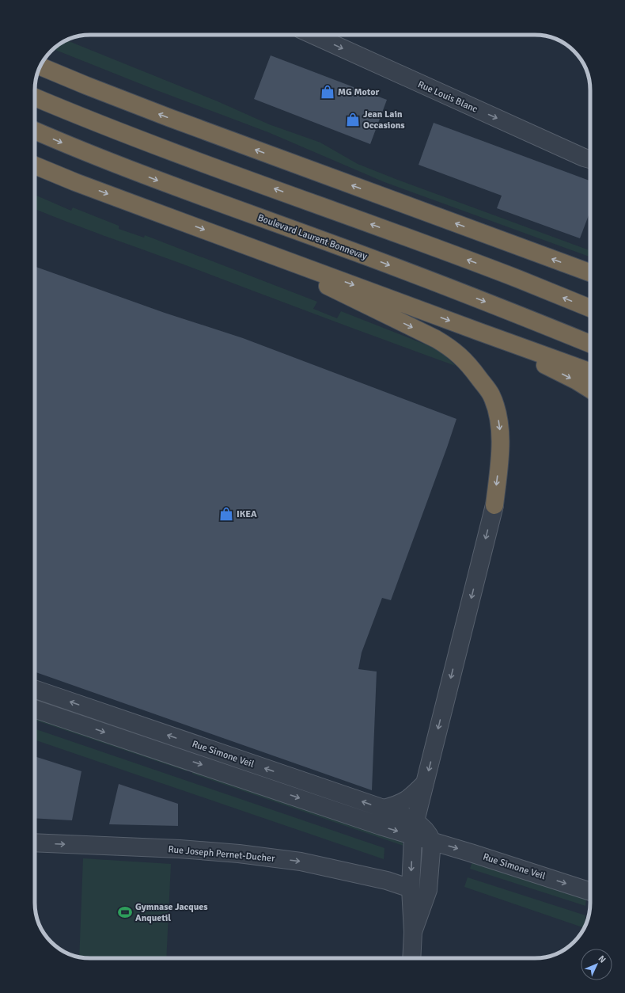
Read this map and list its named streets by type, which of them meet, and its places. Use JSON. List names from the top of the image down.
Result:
{
  "streets": {
    "highway": ["Boulevard Laurent Bonnevay"],
    "street": ["Rue Louis Blanc", "Rue Simone Veil", "Rue Joseph Pernet-Ducher"]
  },
  "one_way": ["Rue Louis Blanc", "Rue Joseph Pernet-Ducher"],
  "places": {
    "shop": ["MG Motor", "Jean Lain Occasions", "IKEA"],
    "sports": ["Gymnase Jacques Anquetil"]
  },
  "north": "top right"
}
